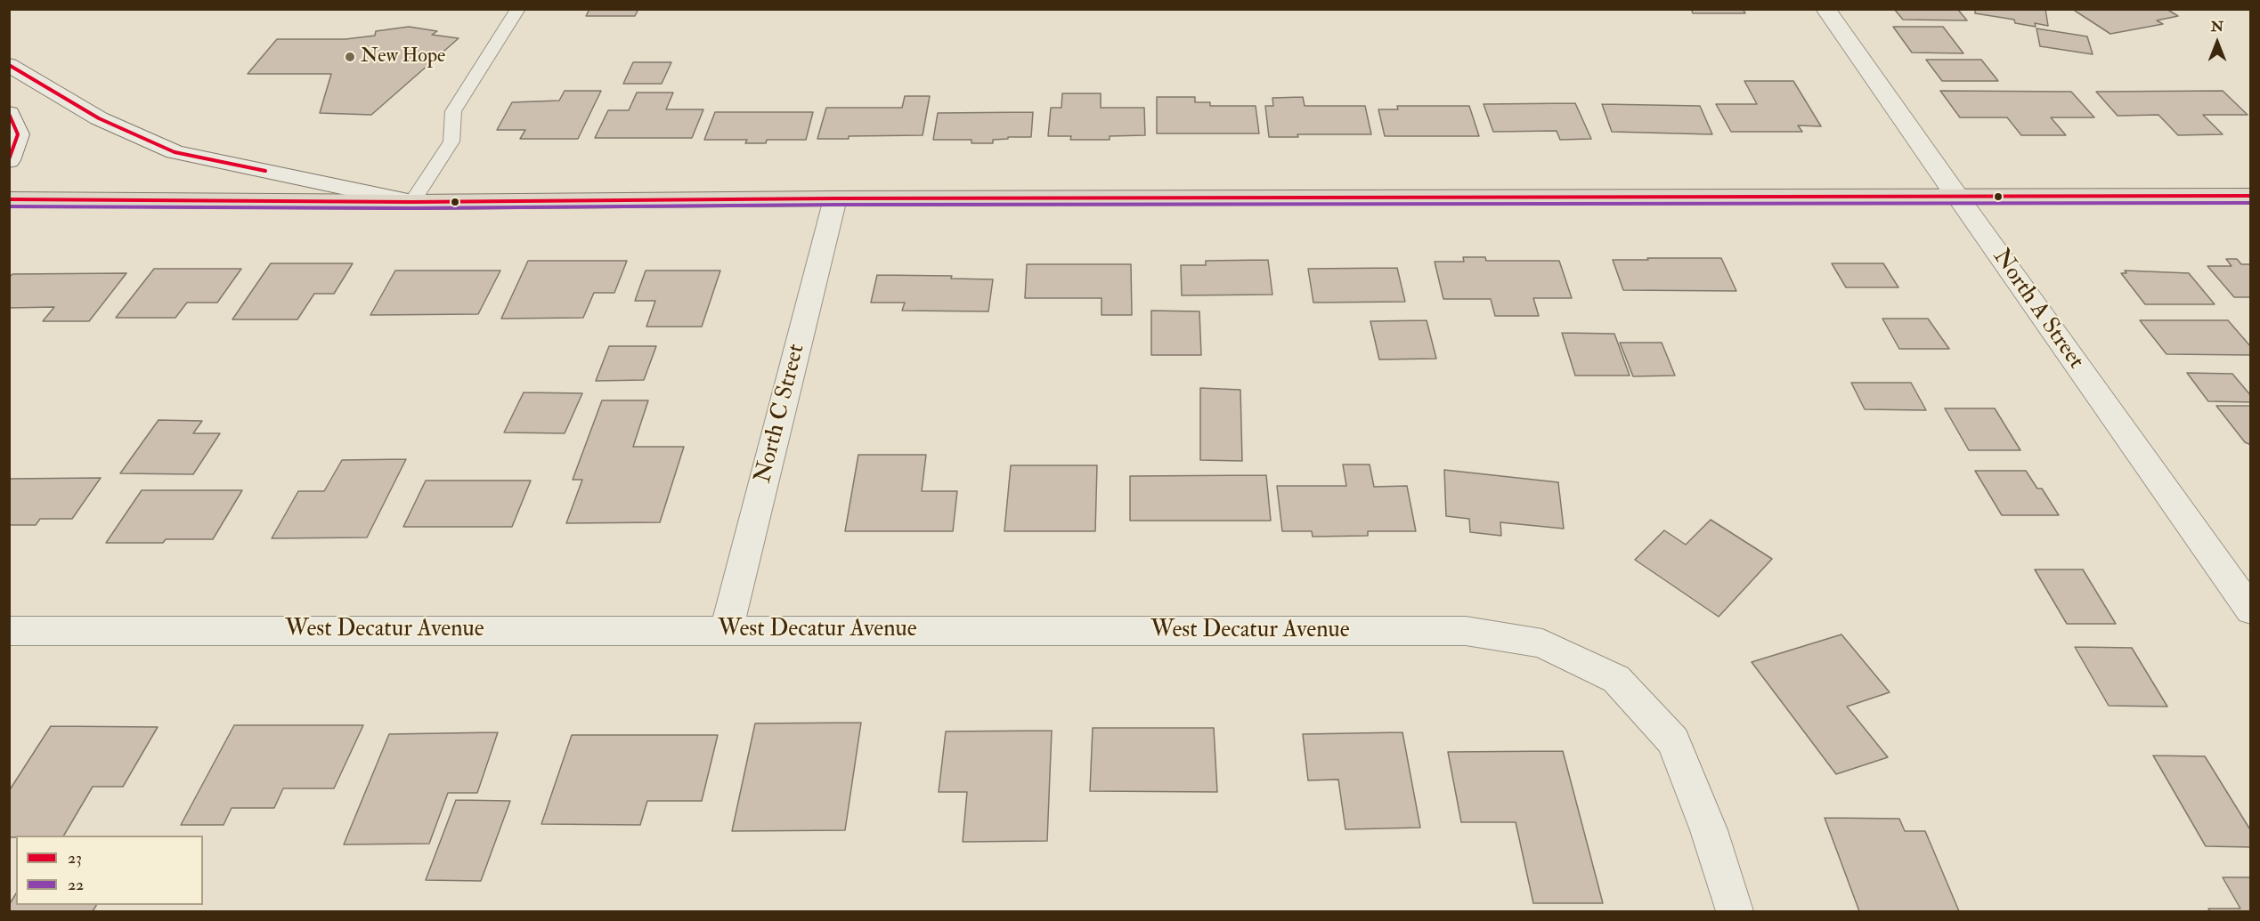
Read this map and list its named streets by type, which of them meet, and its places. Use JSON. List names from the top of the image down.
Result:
{
  "streets": {
    "street": ["North A Street", "North C Street", "West Decatur Avenue"]
  },
  "crossings": [
    ["North C Street", "West Decatur Avenue"]
  ],
  "places": ["New Hope"],
  "lines": ["transit line 23", "transit line 22"],
  "legend": ["23", "22"],
  "north": "top"
}
